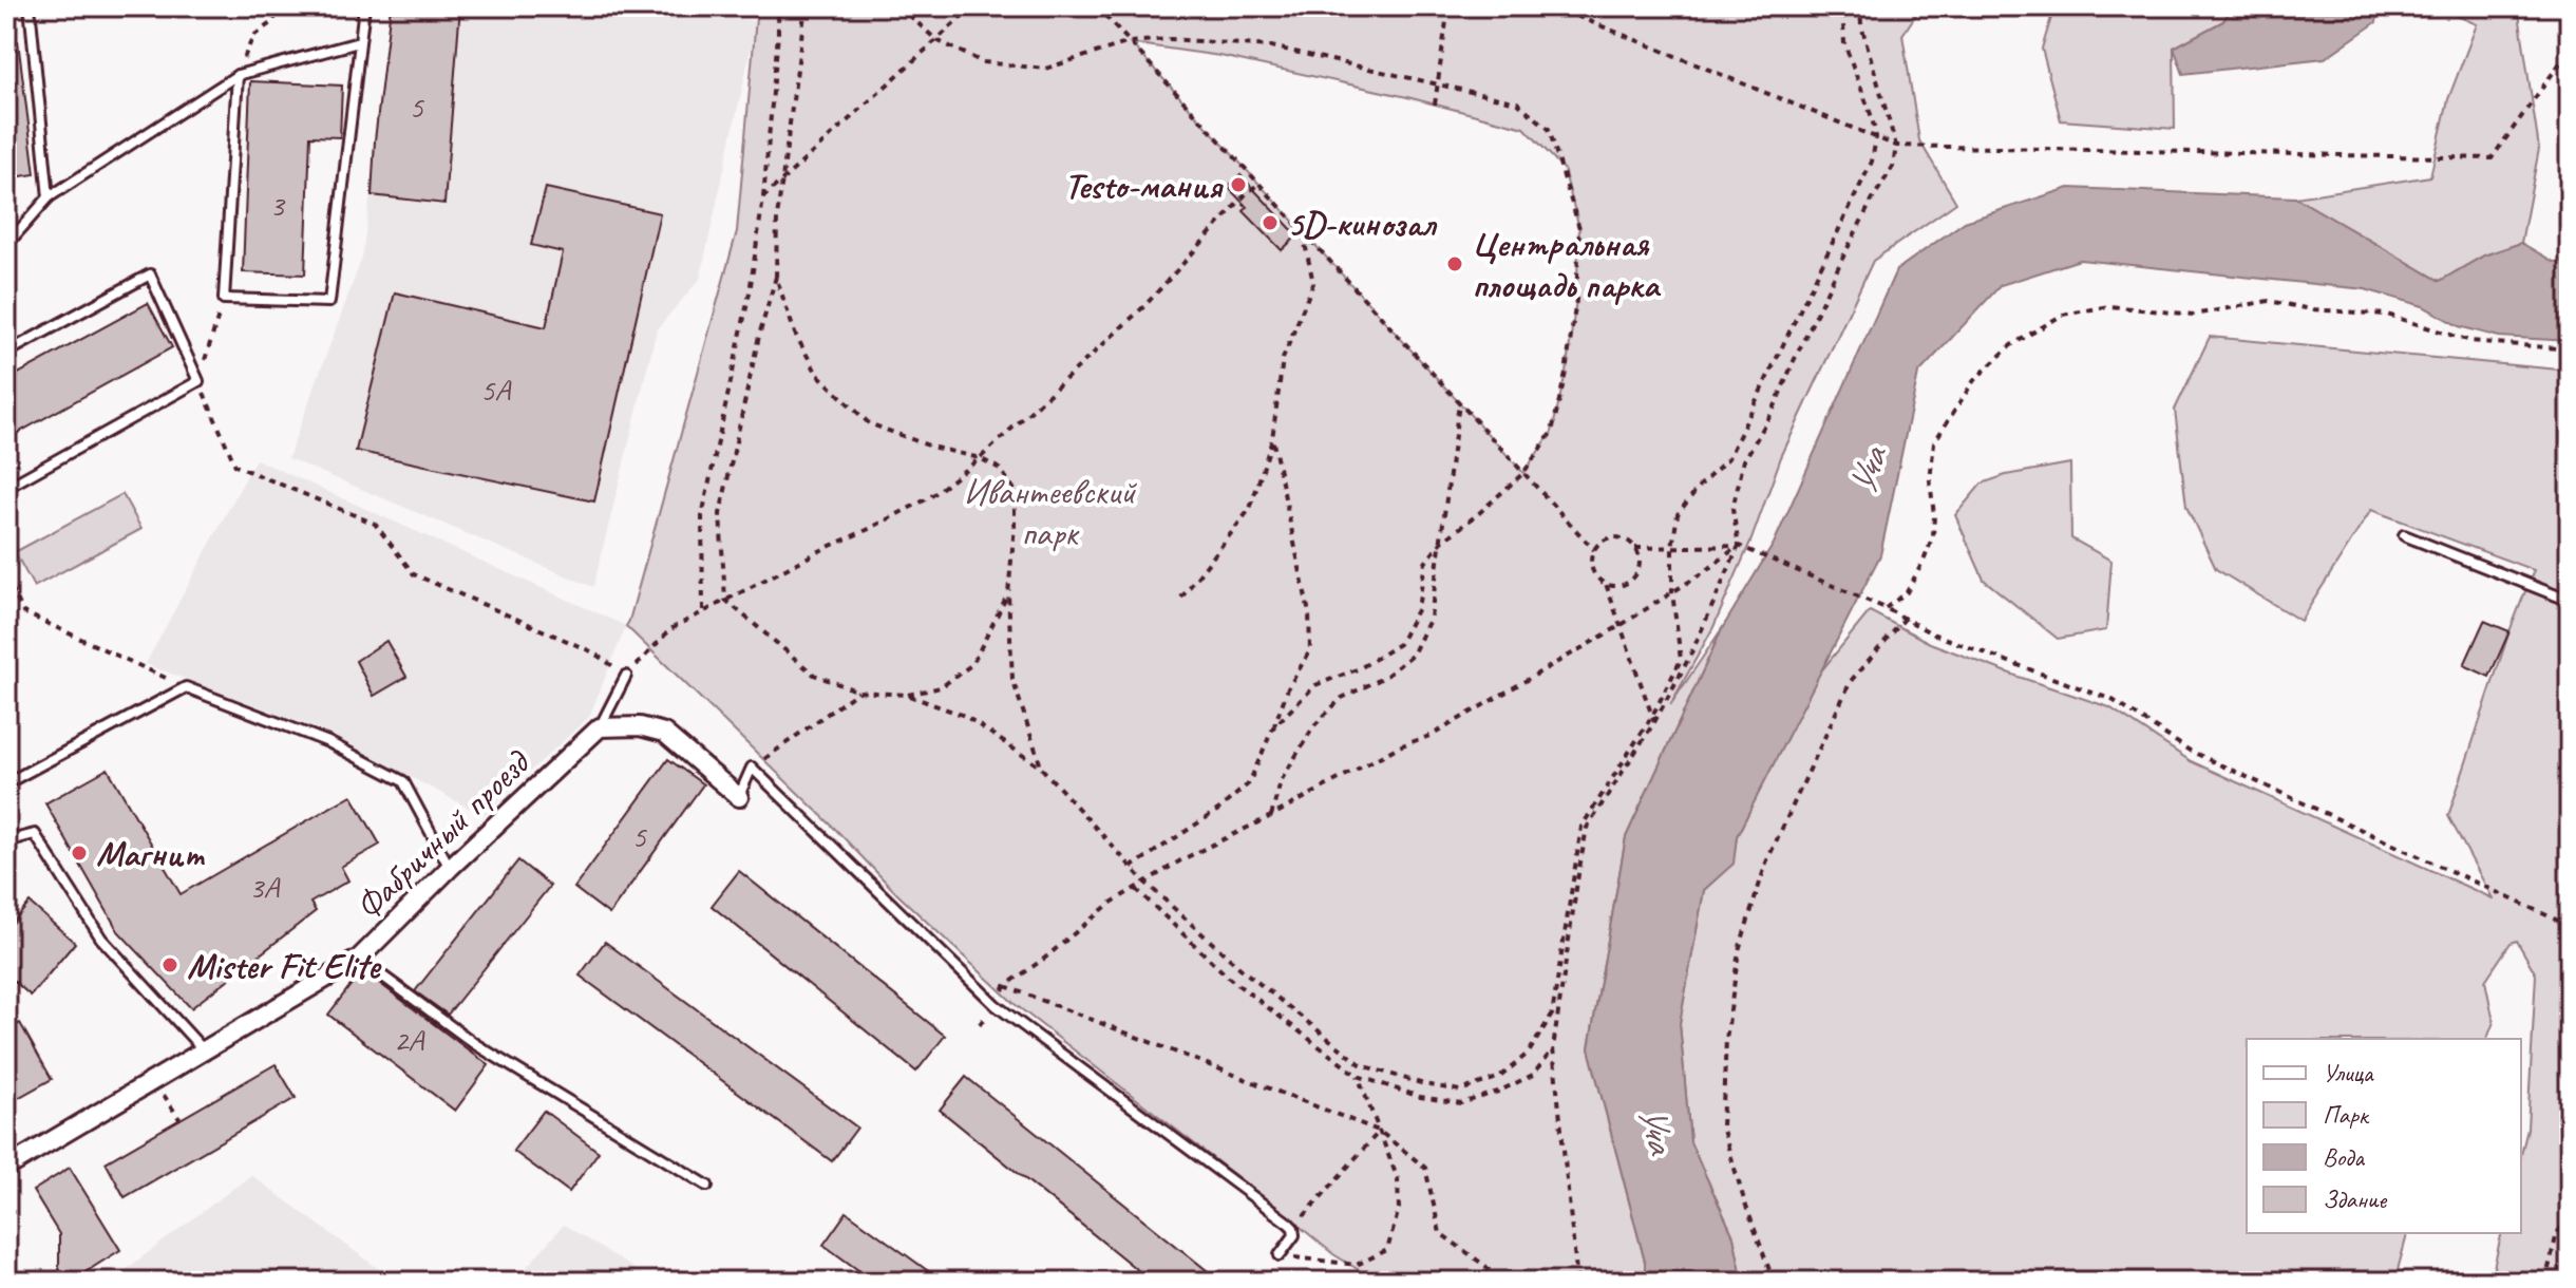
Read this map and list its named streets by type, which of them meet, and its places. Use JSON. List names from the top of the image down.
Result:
{
  "streets": {
    "street": ["Фабричный проезд"]
  },
  "water": ["Уча"],
  "parks": ["Ивантеевский парк"],
  "places": [
    "Testo-мания",
    "5D-кинозал",
    "Центральная площадь парка",
    "Магнит",
    "Mister Fit Elite"
  ],
  "house_numbers": [
    "5",
    "3",
    "5А",
    "5",
    "3А",
    "2А"
  ],
  "legend": [
    "Улица",
    "Парк",
    "Вода",
    "Здание"
  ]
}
